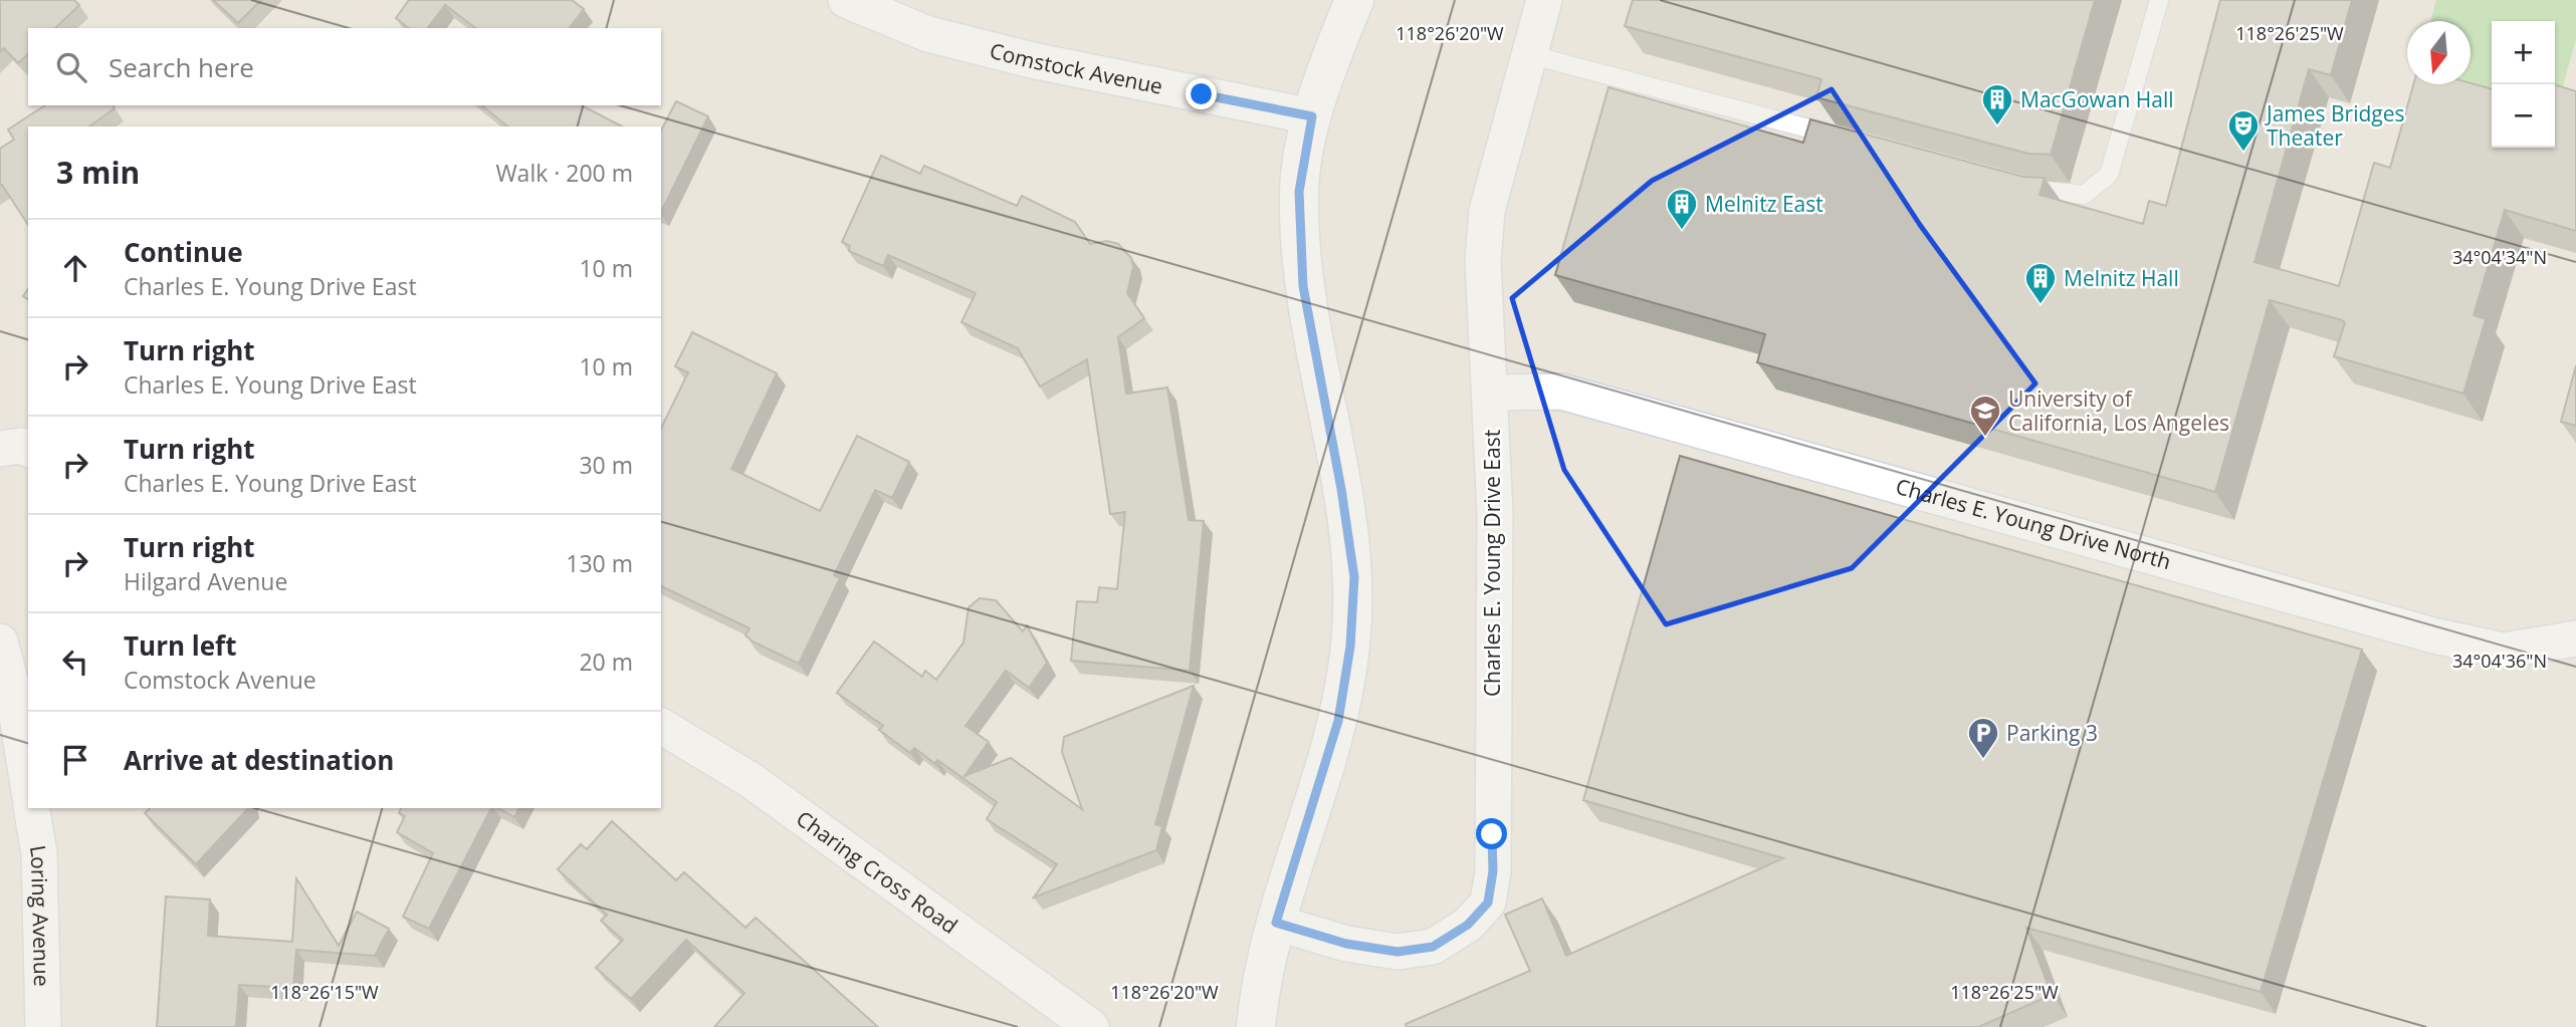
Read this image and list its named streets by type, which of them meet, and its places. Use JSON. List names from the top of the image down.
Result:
{
  "streets": {
    "street": [
      "Comstock Avenue",
      "Charles E. Young Drive North",
      "Charles E. Young Drive East",
      "Charing Cross Road",
      "Loring Avenue"
    ]
  },
  "crossings": [
    ["Charles E. Young Drive North", "Charles E. Young Drive East"]
  ],
  "places": {
    "building": ["MacGowan Hall", "Melnitz East", "Melnitz Hall"],
    "theatre": ["James Bridges Theater"],
    "school or university": ["University of California, Los Angeles"],
    "parking": ["Parking 3"]
  },
  "north": "bottom",
  "page": {
    "map_buttons": ["+", "−"],
    "search": "Search here",
    "heading": ["3 min", "Walk · 200 m"],
    "list": [
      ["Continue", "Charles E. Young Drive East", "10 m"],
      ["Turn right", "Charles E. Young Drive East", "10 m"],
      ["Turn right", "Charles E. Young Drive East", "30 m"],
      ["Turn right", "Hilgard Avenue", "130 m"],
      ["Turn left", "Comstock Avenue", "20 m"],
      "Arrive at destination"
    ]
  },
  "coordinates": [
    "118°26'20\"W",
    "118°26'25\"W",
    "34°04'34\"N",
    "34°04'36\"N",
    "118°26'15\"W"
  ]
}
